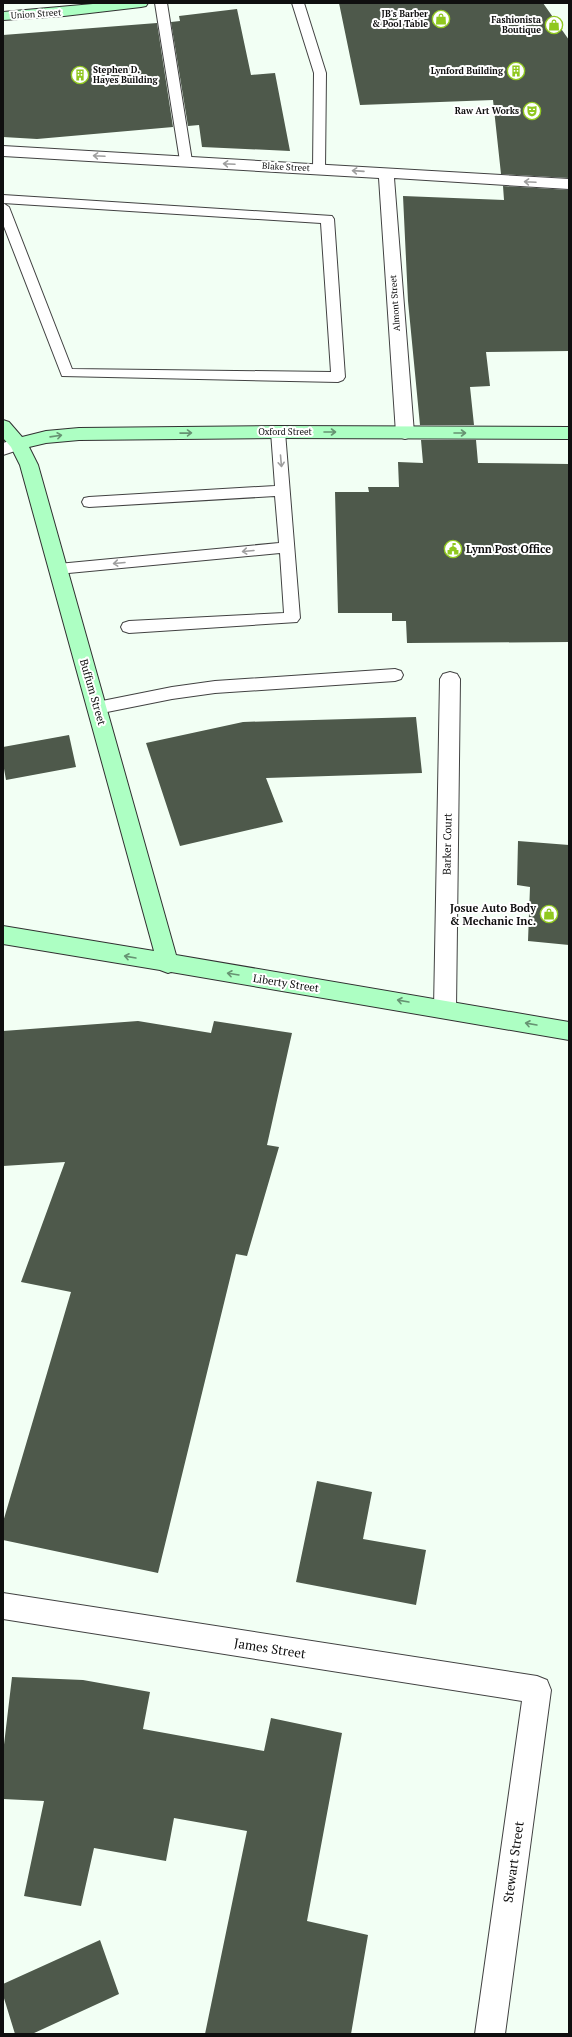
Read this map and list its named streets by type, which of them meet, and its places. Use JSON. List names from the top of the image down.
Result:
{
  "streets": {
    "main road": [
      "Union Street",
      "Oxford Street",
      "Buffum Street",
      "Liberty Street"
    ],
    "street": [
      "Blake Street",
      "Almont Street",
      "Barker Court",
      "James Street",
      "Stewart Street"
    ]
  },
  "crossings": [
    ["Blake Street", "Almont Street"],
    ["Almont Street", "Oxford Street"],
    ["Oxford Street", "Buffum Street"],
    ["Buffum Street", "Liberty Street"],
    ["Barker Court", "Liberty Street"],
    ["James Street", "Stewart Street"]
  ],
  "one_way": ["Blake Street", "Oxford Street", "Liberty Street"],
  "places": {
    "shop": ["JB's Barber & Pool Table", "Fashionista Boutique", "Josue Auto Body & Mechanic Inc."],
    "building": ["Lynford Building", "Stephen D. Hayes Building"],
    "theatre": ["Raw Art Works"],
    "public building": ["Lynn Post Office"]
  }
}
